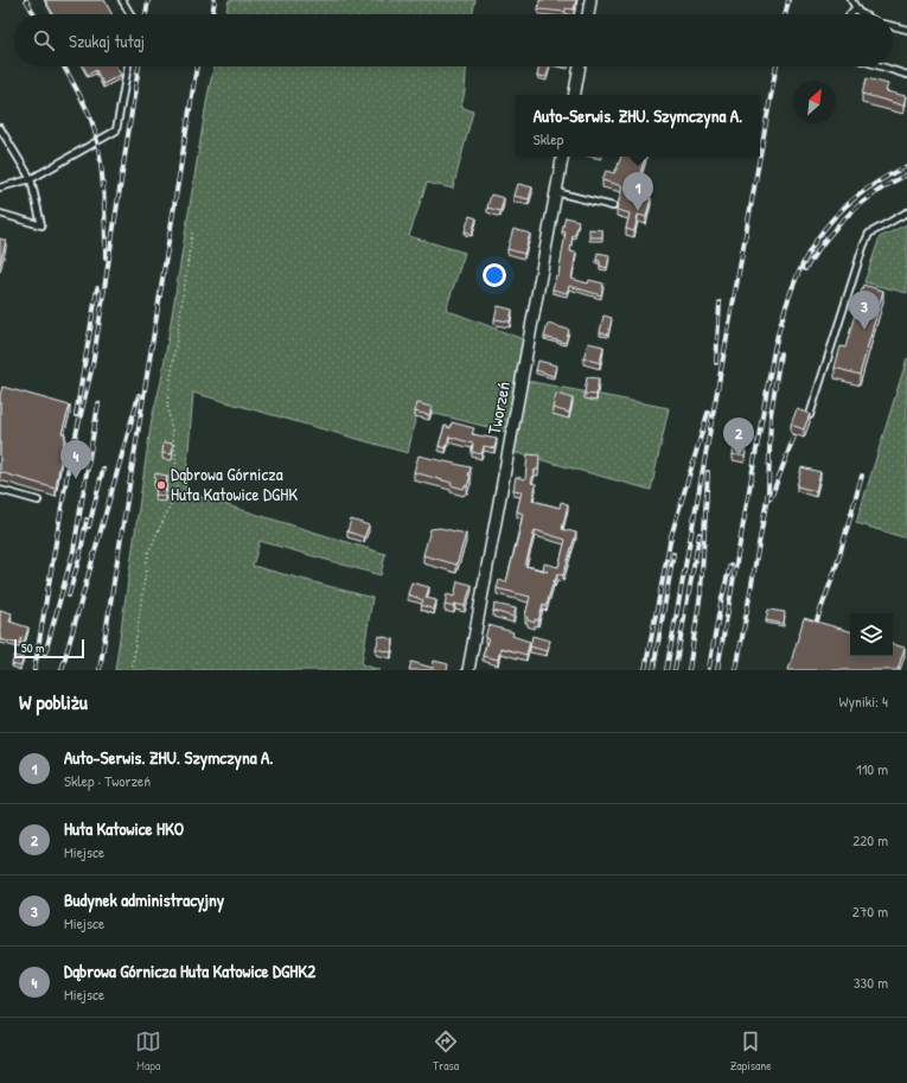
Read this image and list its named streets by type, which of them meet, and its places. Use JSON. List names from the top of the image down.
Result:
{
  "streets": {
    "street": ["Tworzeń"]
  },
  "places": ["Dąbrowa Górnicza Huta Katowice DGHK"],
  "scale_bar": "50 m",
  "north": "top right",
  "page": {
    "search": "Szukaj tutaj",
    "popup": ["Auto-Serwis. ZHU. Szymczyna A.", "Sklep"],
    "pins": [
      "1",
      "3",
      "2",
      "4"
    ],
    "scale": "50 m",
    "heading": ["W pobliżu", "Wyniki: 4"],
    "list": [
      {
        "mark": "1",
        "name": "Auto-Serwis. ZHU. Szymczyna A.",
        "note": "Sklep · Tworzeń",
        "value": "110 m"
      },
      {
        "mark": "2",
        "name": "Huta Katowice HKO",
        "note": "Miejsce",
        "value": "220 m"
      },
      {
        "mark": "3",
        "name": "Budynek administracyjny",
        "note": "Miejsce",
        "value": "270 m"
      },
      {
        "mark": "4",
        "name": "Dąbrowa Górnicza Huta Katowice DGHK2",
        "note": "Miejsce",
        "value": "330 m"
      }
    ],
    "nav": ["Mapa", "Trasa", "Zapisane"]
  }
}
